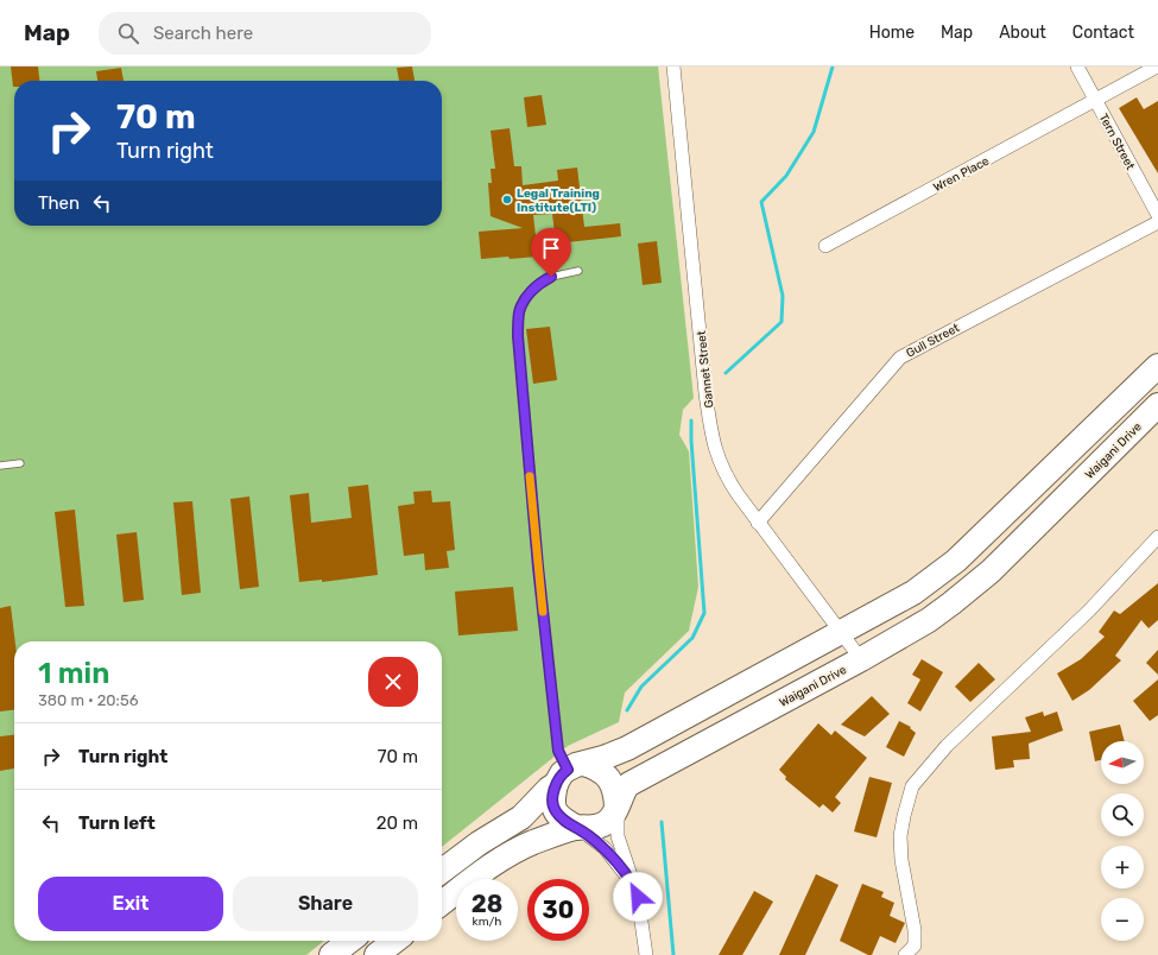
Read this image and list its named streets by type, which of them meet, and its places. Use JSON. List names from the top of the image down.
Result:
{
  "streets": {
    "highway": ["Waigani Drive"],
    "street": [
      "Tern Street",
      "Wren Place",
      "Gull Street",
      "Gannet Street"
    ]
  },
  "crossings": [
    ["Tern Street", "Wren Place"],
    ["Gull Street", "Gannet Street"],
    ["Gannet Street", "Waigani Drive"]
  ],
  "places": ["Legal Training Institute(LTI)"],
  "north": "left",
  "page": {
    "header": "Map",
    "search": "Search here",
    "nav": [
      "Home",
      "Map",
      "About",
      "Contact"
    ],
    "turn": ["70 m", "Turn right"],
    "then": "Then",
    "heading": ["1 min", "380 m · 20:56"],
    "list": [
      {
        "name": "Turn right",
        "value": "70 m"
      },
      {
        "name": "Turn left",
        "value": "20 m"
      }
    ],
    "map_buttons": ["+", "−"],
    "buttons": ["Exit", "Share"],
    "speed": "28 km/h",
    "limit": "30"
  }
}
